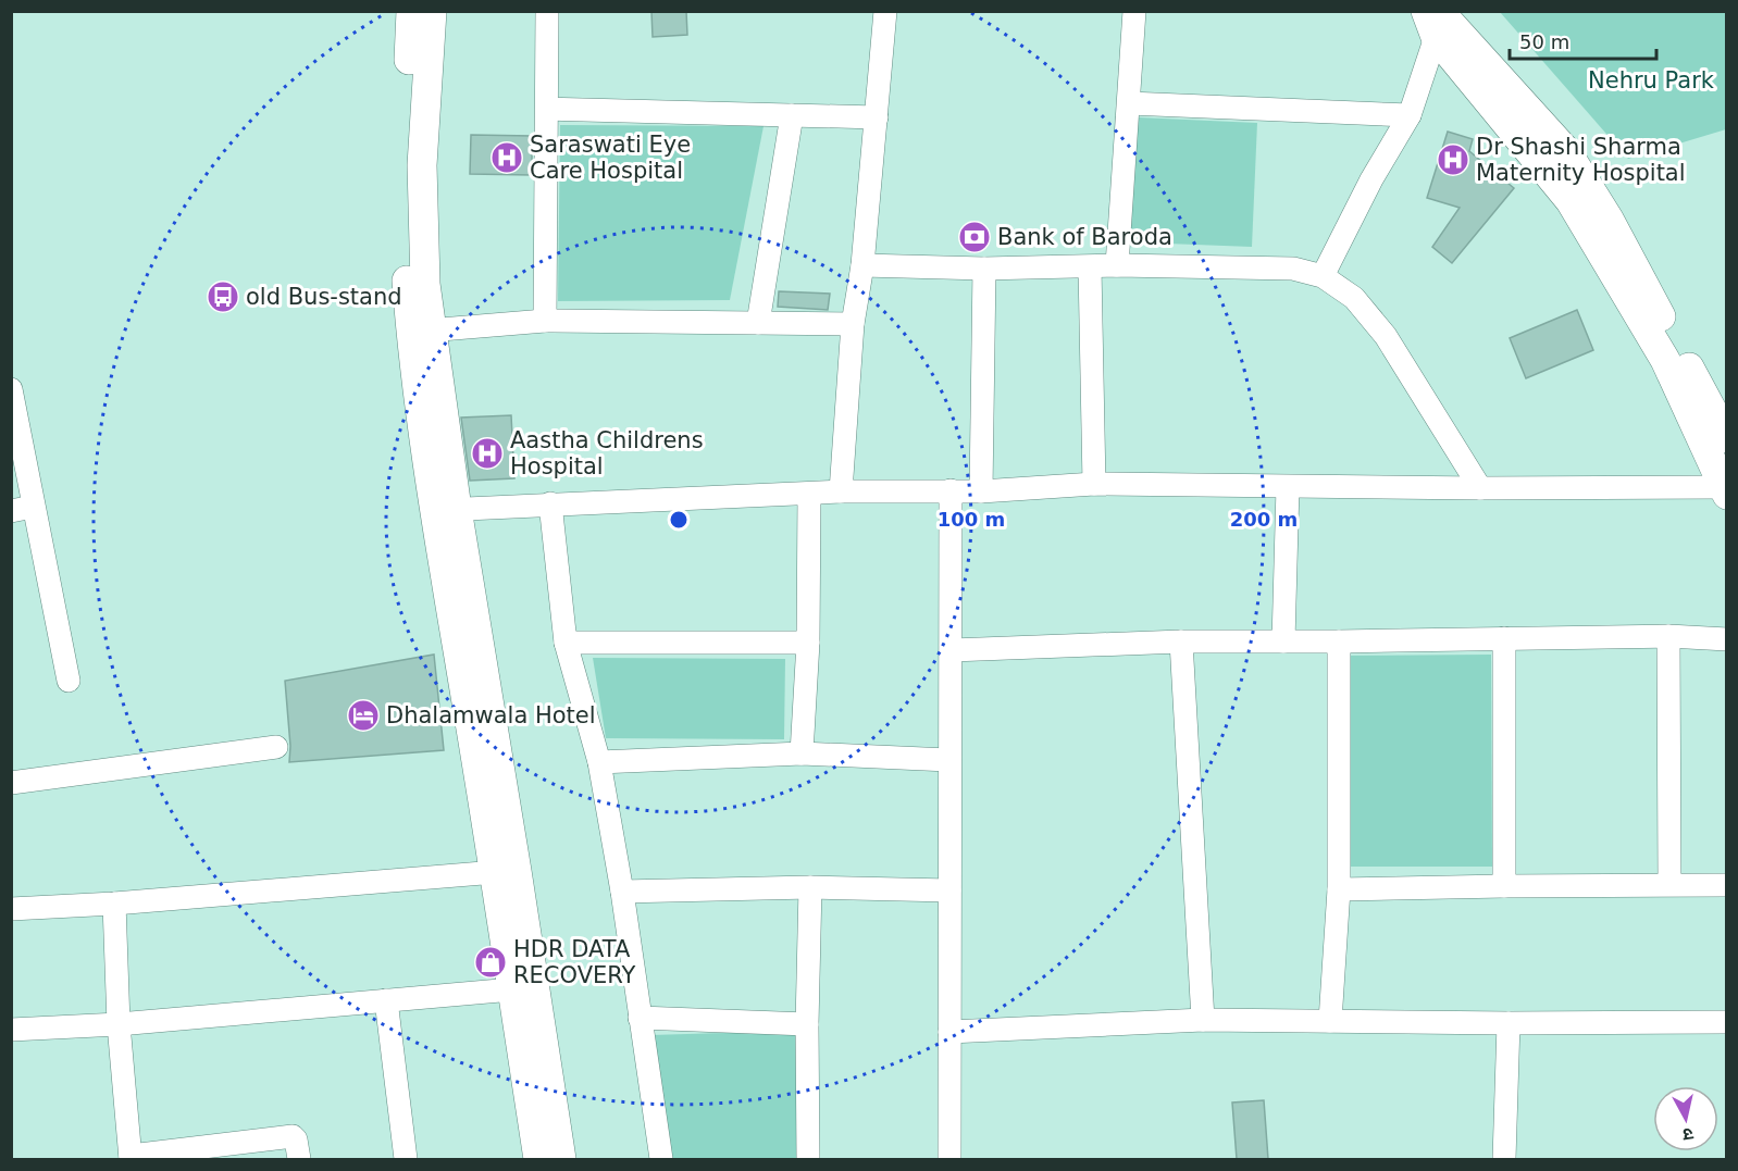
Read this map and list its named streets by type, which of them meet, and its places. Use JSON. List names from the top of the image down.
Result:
{
  "parks": ["Nehru Park"],
  "places": {
    "hospital": ["Saraswati Eye Care Hospital", "Dr Shashi Sharma Maternity Hospital", "Aastha Childrens Hospital"],
    "bank": ["Bank of Baroda"],
    "bus stop": ["old Bus-stand"],
    "hotel": ["Dhalamwala Hotel"],
    "shop": ["HDR DATA RECOVERY"]
  },
  "scale_bar": "50 m",
  "north": "bottom",
  "rings": ["100 m", "200 m"]
}
